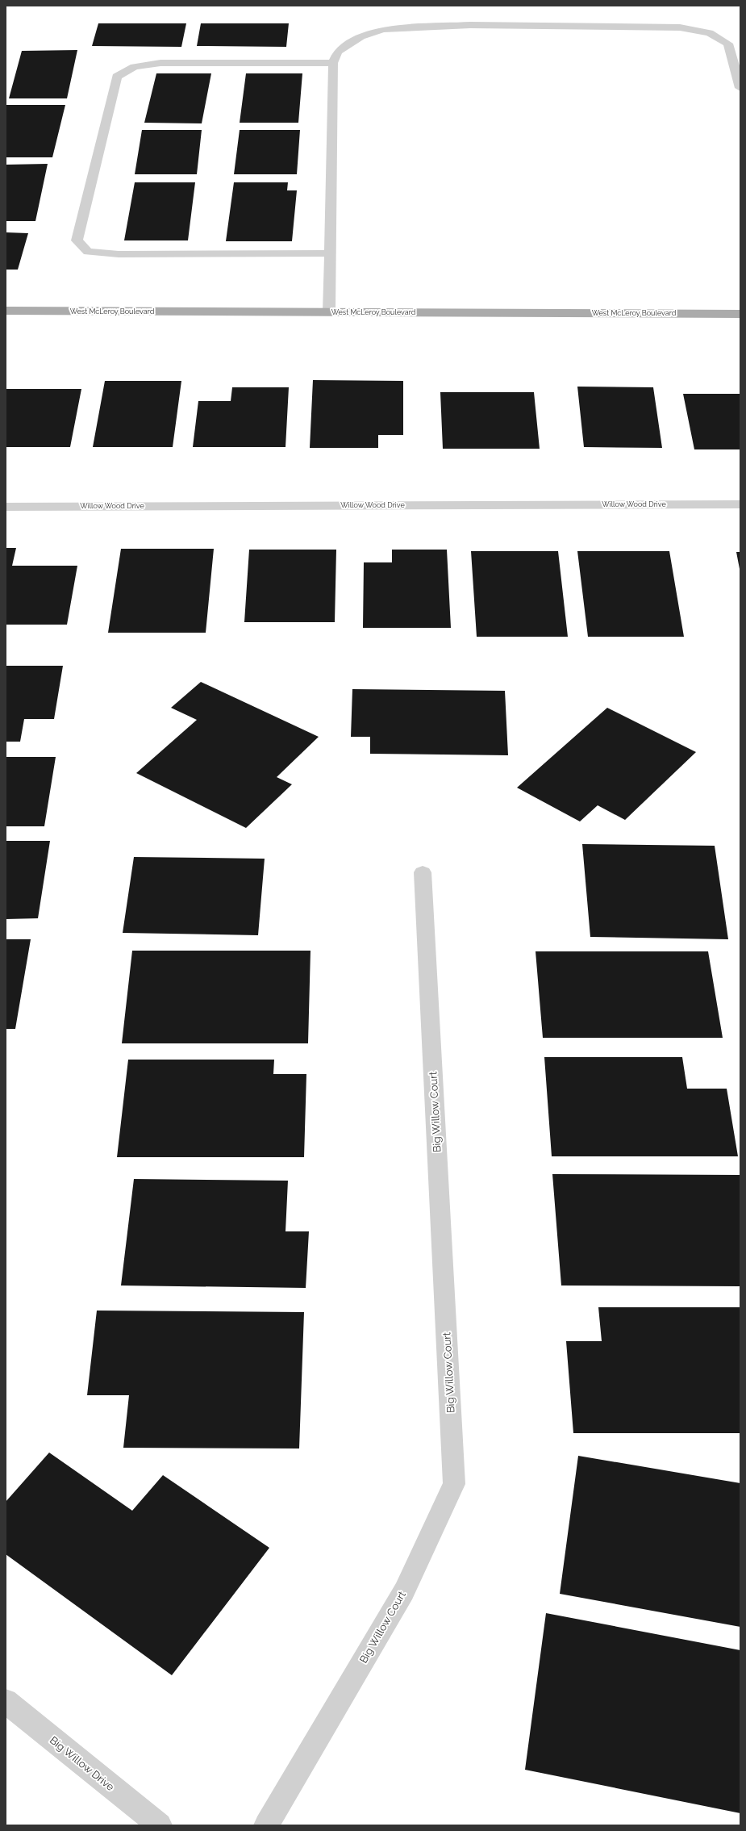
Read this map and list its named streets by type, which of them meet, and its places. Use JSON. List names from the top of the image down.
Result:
{
  "streets": {
    "main road": ["West McLeroy Boulevard"],
    "street": ["Willow Wood Drive", "Big Willow Court", "Big Willow Drive"]
  }
}
